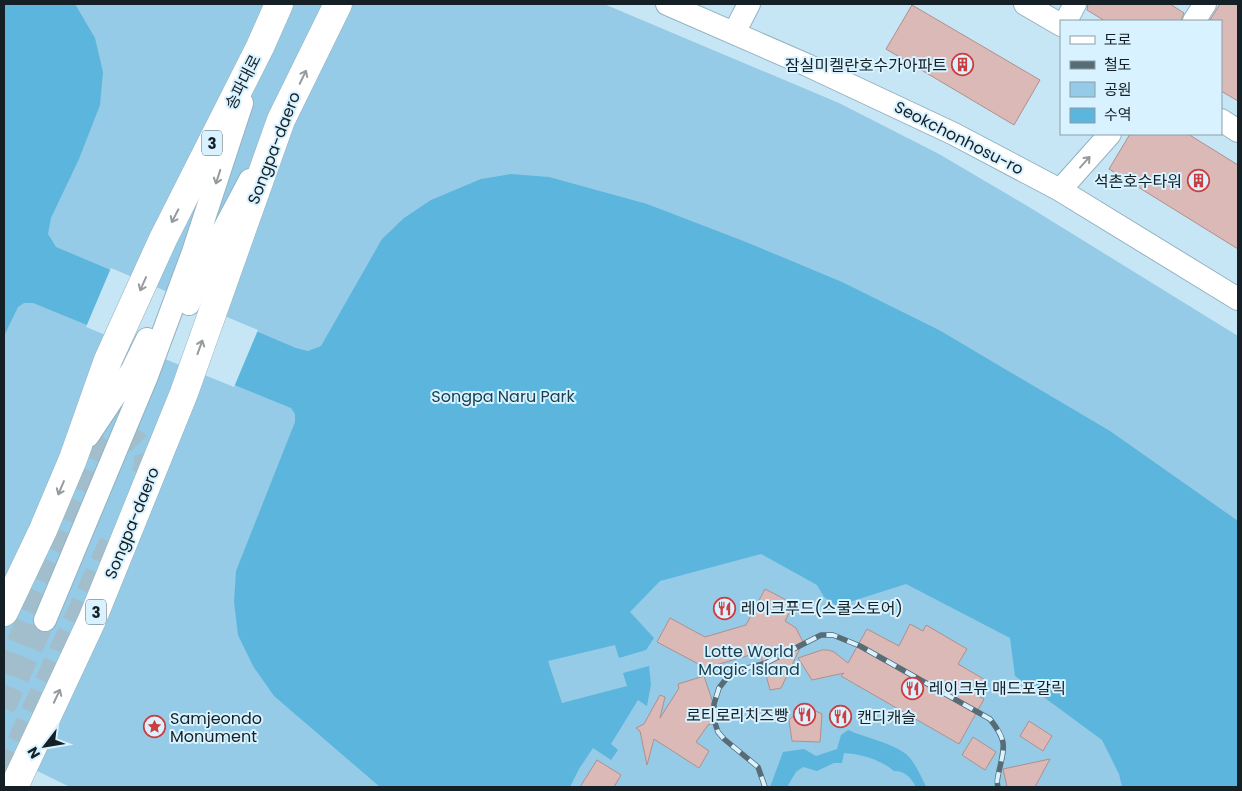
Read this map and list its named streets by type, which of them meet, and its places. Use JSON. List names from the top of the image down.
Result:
{
  "streets": {
    "main road": ["송파대로", "3", "Songpa-daero"],
    "street": ["Seokchonhosu-ro"]
  },
  "crossings": [
    ["송파대로", "3"]
  ],
  "one_way": ["송파대로"],
  "parks": ["Songpa Naru Park", "Lotte World Magic Island"],
  "places": {
    "building": ["잠실미켈란호수가아파트", "석촌호수타워"],
    "restaurant": [
      "레이크푸드(스쿨스토어)",
      "레이크뷰 매드포갈릭",
      "로티로리치즈빵",
      "캔디캐슬"
    ],
    "place": ["Samjeondo Monument"]
  },
  "legend": [
    "도로",
    "철도",
    "공원",
    "수역"
  ],
  "north": "bottom left"
}
